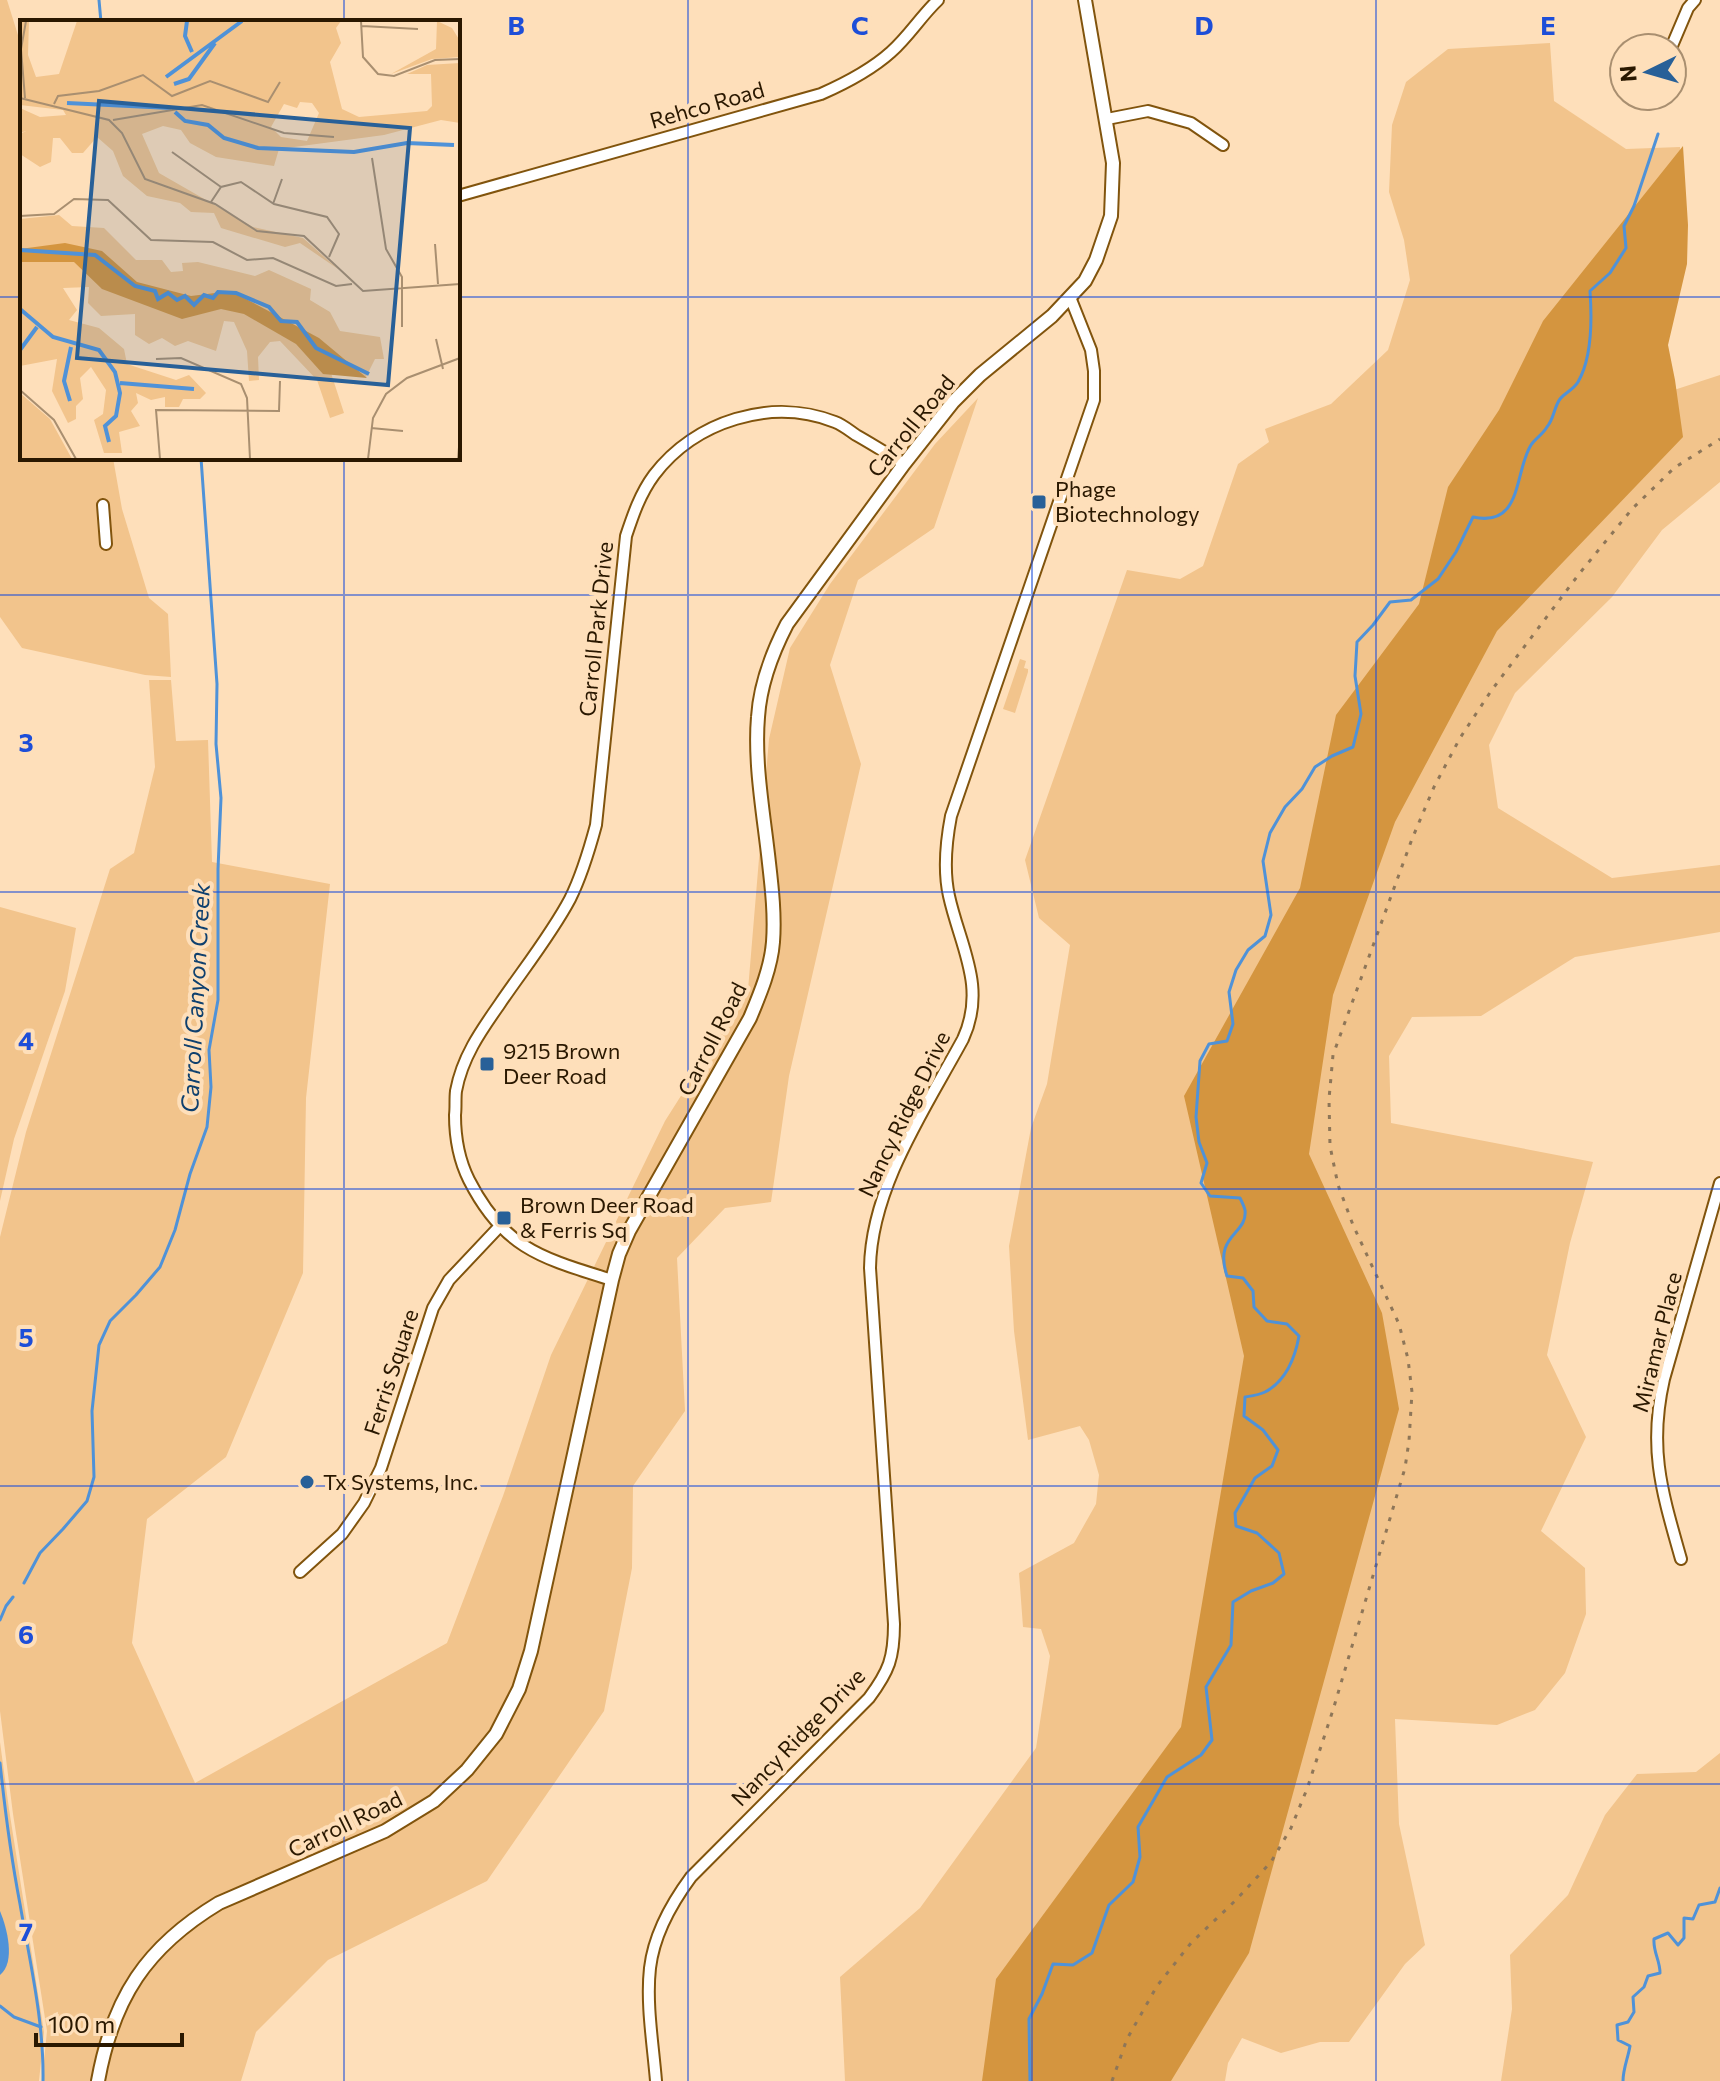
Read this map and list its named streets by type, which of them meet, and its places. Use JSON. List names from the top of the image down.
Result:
{
  "streets": {
    "main road": ["Carroll Road"],
    "street": [
      "Rehco Road",
      "Carroll Park Drive",
      "Nancy Ridge Drive",
      "Miramar Place",
      "Ferris Square"
    ]
  },
  "crossings": [
    ["Carroll Road", "Carroll Park Drive"],
    ["Carroll Road", "Nancy Ridge Drive"],
    ["Carroll Park Drive", "Ferris Square"]
  ],
  "water": ["Carroll Canyon Creek"],
  "places": {
    "transit": ["Phage Biotechnology", "9215 Brown Deer Road", "Brown Deer Road & Ferris Sq"],
    "other": ["Tx Systems, Inc."]
  },
  "scale_bar": "100 m",
  "north": "left",
  "grid": {
    "columns": [
      "B",
      "C",
      "D",
      "E"
    ],
    "rows": [
      "3",
      "4",
      "5",
      "6",
      "7"
    ]
  }
}
